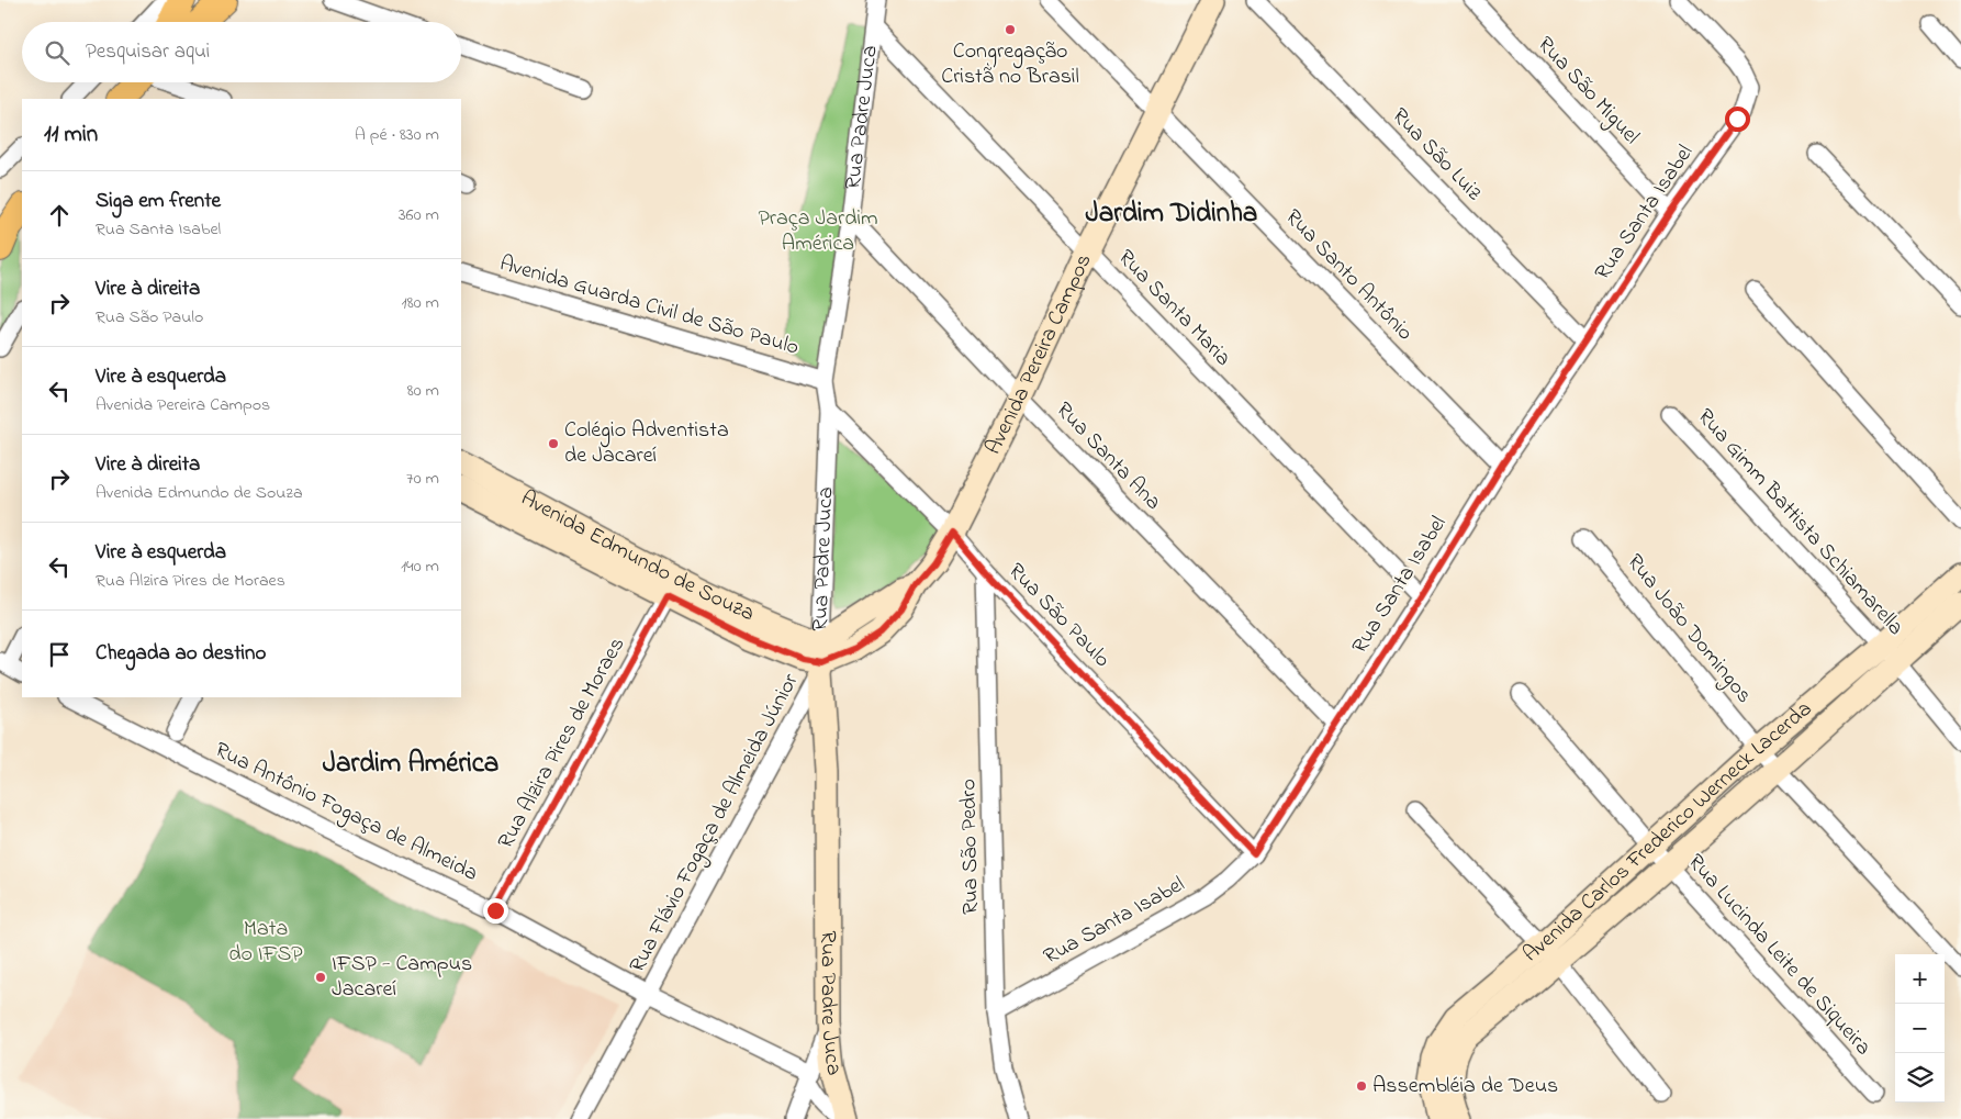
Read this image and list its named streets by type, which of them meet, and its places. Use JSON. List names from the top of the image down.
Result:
{
  "streets": {
    "street": [
      "Rua São Miguel",
      "Rua Padre Juca",
      "Rua São Luiz",
      "Rua Santa Isabel",
      "Rua Santo Antônio",
      "Avenida Guarda Civil de São Paulo",
      "Rua Santa Maria",
      "Avenida Pereira Campos",
      "Rua Santa Ana",
      "Rua Gimm Battista Schiamarella",
      "Avenida Edmundo de Souza",
      "Rua São Paulo",
      "Rua João Domingos",
      "Rua Alzira Pires de Moraes",
      "Rua Antônio Fogaça de Almeida",
      "Rua Flávio Fogaça de Almeida Júnior",
      "Avenida Carlos Frederico Werneck Lacerda",
      "Rua São Pedro",
      "Rua Lucinda Leite de Siqueira"
    ]
  },
  "crossings": [
    ["Rua São Miguel", "Rua Santa Isabel"],
    ["Rua Padre Juca", "Avenida Guarda Civil de São Paulo"],
    ["Rua Padre Juca", "Rua Santa Maria"],
    ["Rua Padre Juca", "Avenida Pereira Campos"],
    ["Rua Padre Juca", "Rua Santa Ana"],
    ["Rua Padre Juca", "Avenida Edmundo de Souza"],
    ["Rua Padre Juca", "Rua São Paulo"],
    ["Rua Padre Juca", "Rua Flávio Fogaça de Almeida Júnior"],
    ["Rua São Luiz", "Rua Santa Isabel"],
    ["Rua Santa Isabel", "Rua Santo Antônio"],
    ["Rua Santa Isabel", "Rua Santa Maria"],
    ["Rua Santa Isabel", "Rua Santa Ana"],
    ["Rua Santa Isabel", "Rua São Paulo"],
    ["Rua Santa Isabel", "Rua São Pedro"],
    ["Rua Santo Antônio", "Avenida Pereira Campos"],
    ["Rua Santa Maria", "Avenida Pereira Campos"],
    ["Avenida Pereira Campos", "Rua Santa Ana"],
    ["Avenida Pereira Campos", "Avenida Edmundo de Souza"],
    ["Avenida Pereira Campos", "Rua São Paulo"],
    ["Avenida Pereira Campos", "Rua Flávio Fogaça de Almeida Júnior"],
    ["Rua Gimm Battista Schiamarella", "Avenida Carlos Frederico Werneck Lacerda"],
    ["Avenida Edmundo de Souza", "Rua Alzira Pires de Moraes"],
    ["Avenida Edmundo de Souza", "Rua Flávio Fogaça de Almeida Júnior"],
    ["Rua São Paulo", "Rua São Pedro"],
    ["Rua João Domingos", "Avenida Carlos Frederico Werneck Lacerda"],
    ["Rua Alzira Pires de Moraes", "Rua Antônio Fogaça de Almeida"],
    ["Rua Antônio Fogaça de Almeida", "Rua Flávio Fogaça de Almeida Júnior"],
    ["Avenida Carlos Frederico Werneck Lacerda", "Rua Lucinda Leite de Siqueira"]
  ],
  "districts": ["Jardim Didinha", "Jardim América"],
  "parks": ["Praça Jardim América", "Mata do IFSP"],
  "places": [
    "Congregação Cristã no Brasil",
    "Colégio Adventista de Jacareí",
    "IFSP - Campus Jacareí",
    "Assembléia de Deus"
  ],
  "page": {
    "search": "Pesquisar aqui",
    "heading": ["11 min", "A pé · 830 m"],
    "list": [
      ["Siga em frente", "Rua Santa Isabel", "360 m"],
      ["Vire à direita", "Rua São Paulo", "180 m"],
      ["Vire à esquerda", "Avenida Pereira Campos", "80 m"],
      ["Vire à direita", "Avenida Edmundo de Souza", "70 m"],
      ["Vire à esquerda", "Rua Alzira Pires de Moraes", "140 m"],
      "Chegada ao destino"
    ],
    "map_buttons": ["+", "−"]
  }
}
